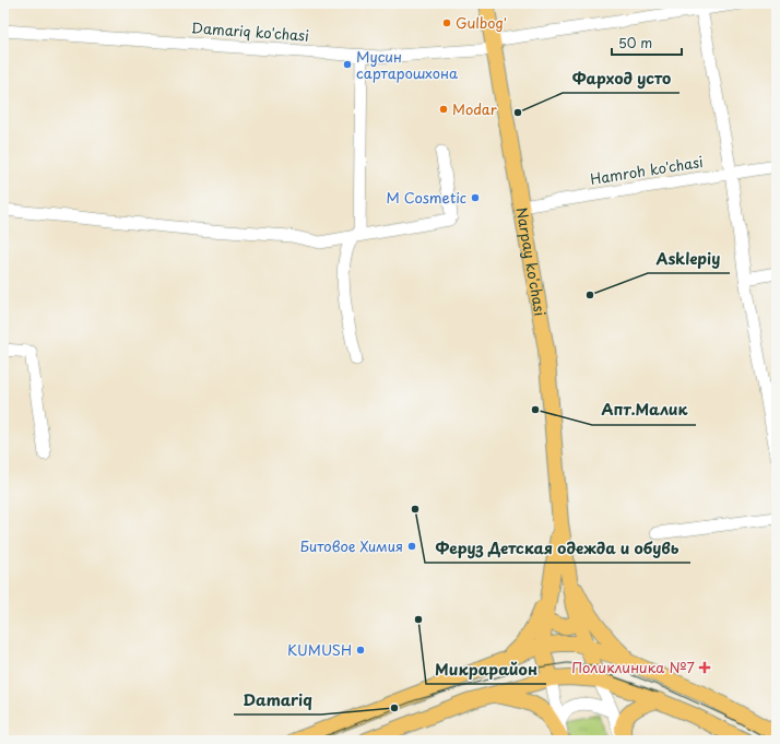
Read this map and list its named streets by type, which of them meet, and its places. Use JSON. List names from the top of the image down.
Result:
{
  "streets": {
    "main road": ["Narpay ko'chasi"],
    "street": ["Damariq ko'chasi", "Hamroh ko'chasi"]
  },
  "crossings": [
    ["Damariq ko'chasi", "Narpay ko'chasi"],
    ["Hamroh ko'chasi", "Narpay ko'chasi"]
  ],
  "places": {
    "other": [
      "Gulbog'",
      "Мусин сартарошхона",
      "Modar",
      "Фарход усто",
      "M Cosmetic",
      "Asklepiy",
      "Апт.Малик",
      "Феруз Детская одежда и обувь",
      "Битовое Химия",
      "Микрарайон",
      "KUMUSH",
      "Damariq"
    ],
    "health": ["Поликлиника №7"]
  },
  "scale_bar": "50 m"
}
